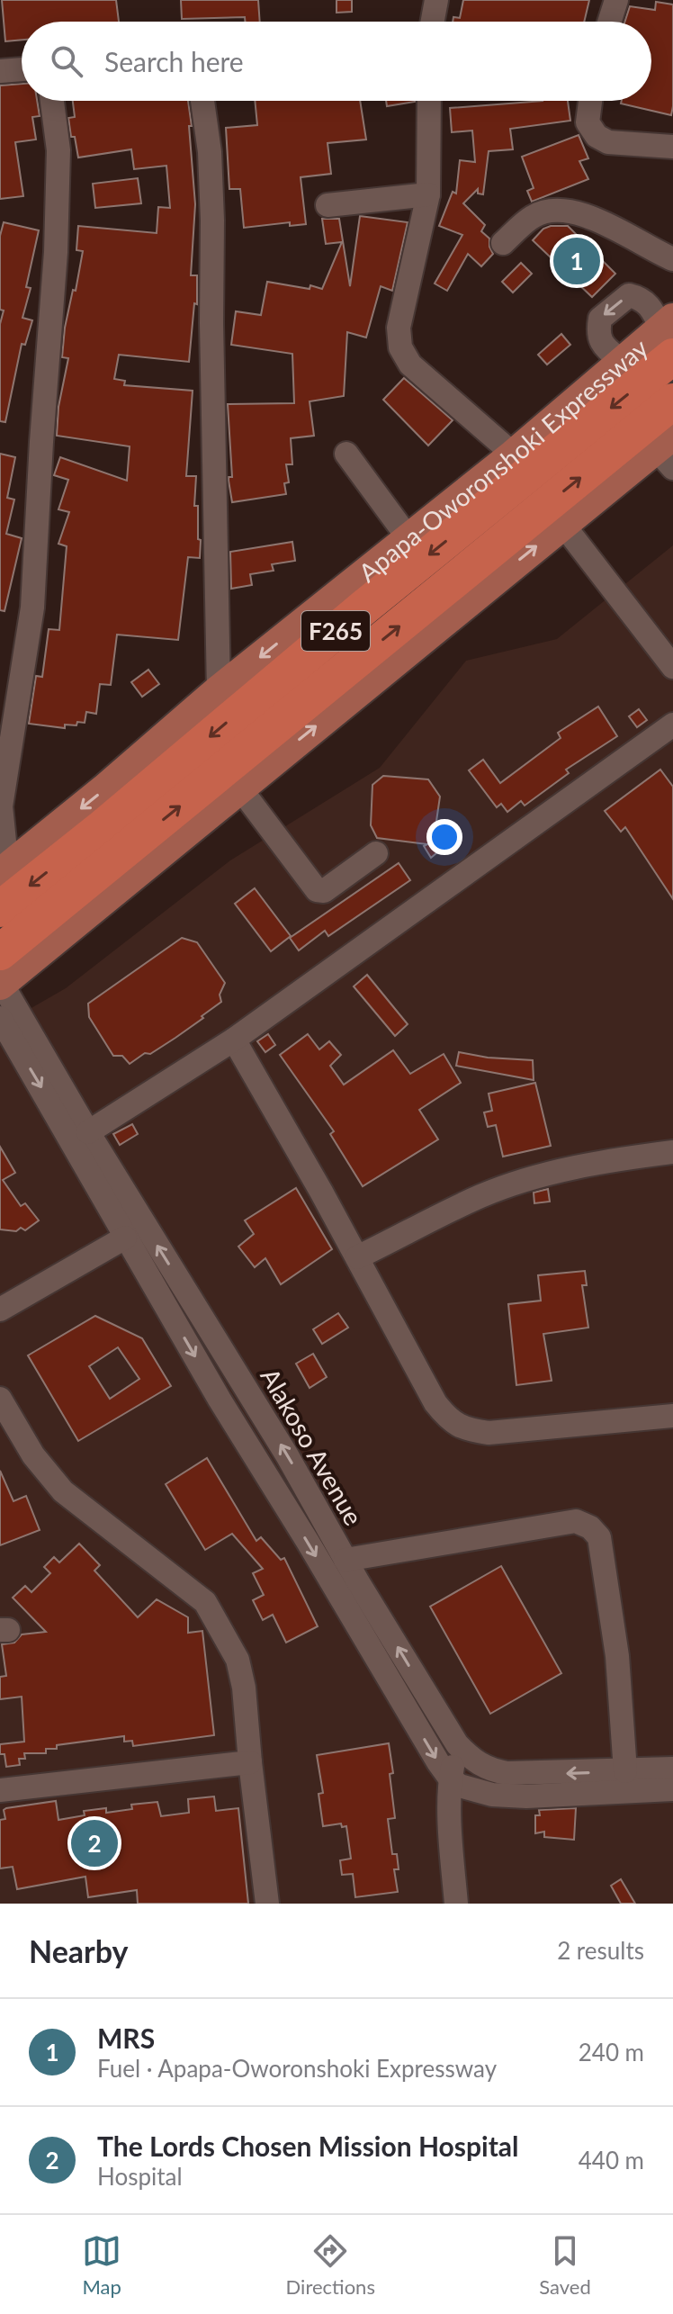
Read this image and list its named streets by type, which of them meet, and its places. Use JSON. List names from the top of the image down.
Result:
{
  "streets": {
    "highway": ["Apapa-Oworonshoki Expressway", "F265"],
    "street": ["Alakoso Avenue"]
  },
  "crossings": [
    ["F265", "Alakoso Avenue"]
  ],
  "page": {
    "search": "Search here",
    "pins": ["1", "2"],
    "heading": ["Nearby", "2 results"],
    "list": [
      {
        "mark": "1",
        "name": "MRS",
        "note": "Fuel · Apapa-Oworonshoki Expressway",
        "value": "240 m"
      },
      {
        "mark": "2",
        "name": "The Lords Chosen Mission Hospital",
        "note": "Hospital",
        "value": "440 m"
      }
    ],
    "nav": ["Map", "Directions", "Saved"]
  }
}
